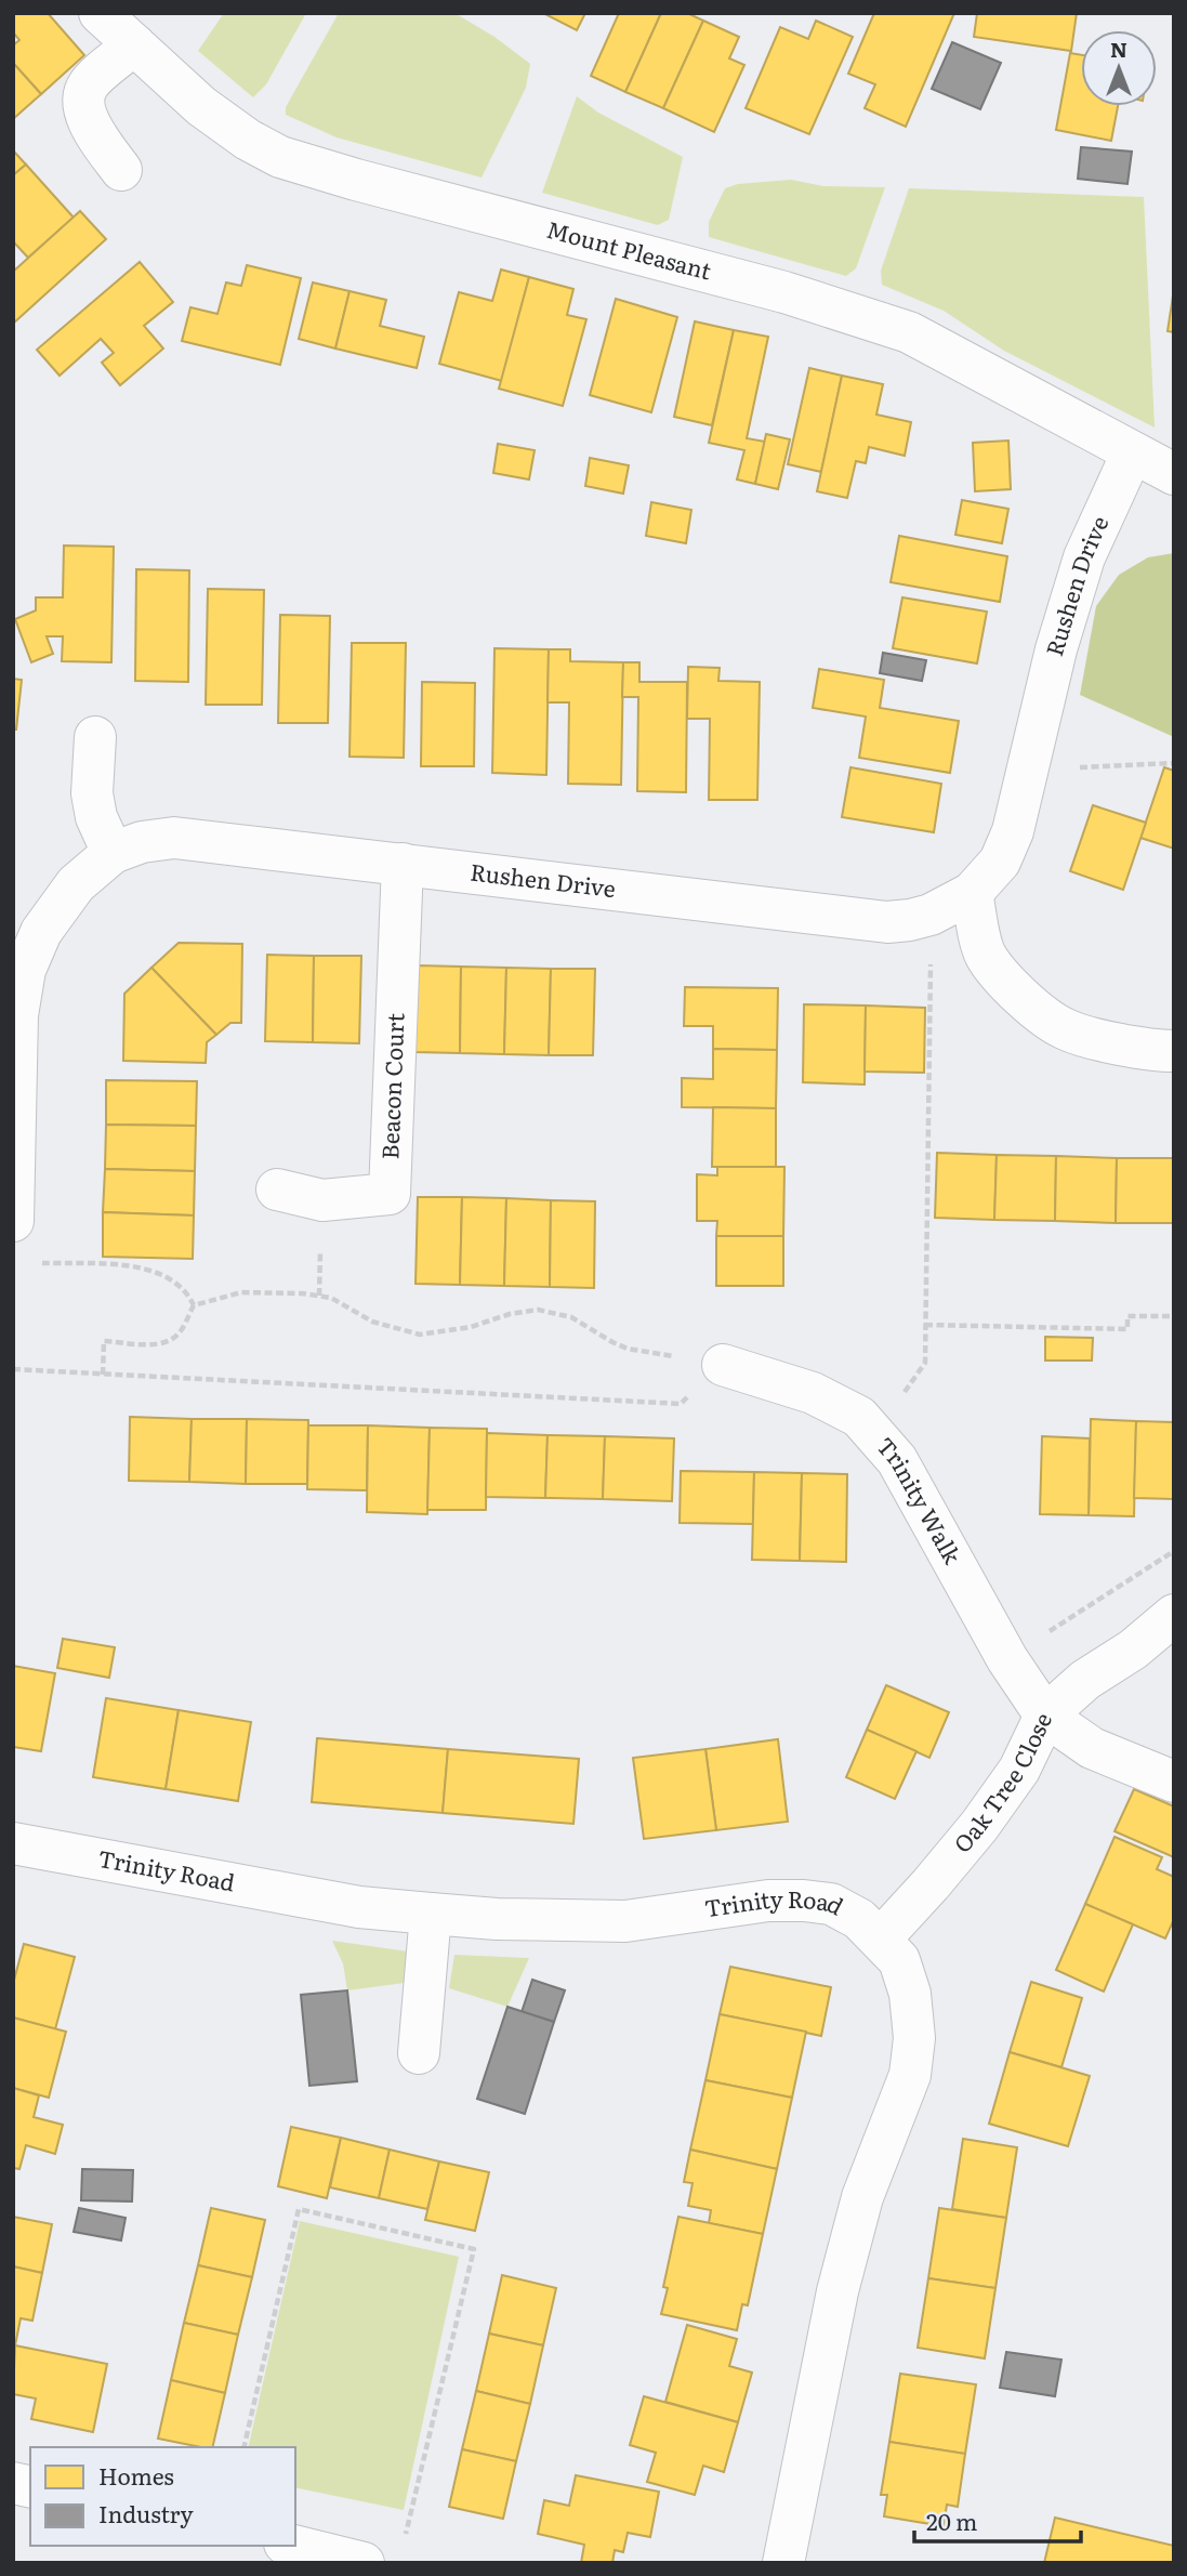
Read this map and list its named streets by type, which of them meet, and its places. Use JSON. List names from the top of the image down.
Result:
{
  "streets": {
    "street": [
      "Mount Pleasant",
      "Rushen Drive",
      "Beacon Court",
      "Trinity Walk",
      "Oak Tree Close",
      "Trinity Road"
    ]
  },
  "crossings": [
    ["Mount Pleasant", "Rushen Drive"],
    ["Rushen Drive", "Beacon Court"],
    ["Trinity Walk", "Oak Tree Close"],
    ["Oak Tree Close", "Trinity Road"]
  ],
  "legend": ["Homes", "Industry"],
  "scale_bar": "20 m",
  "north": "top"
}
